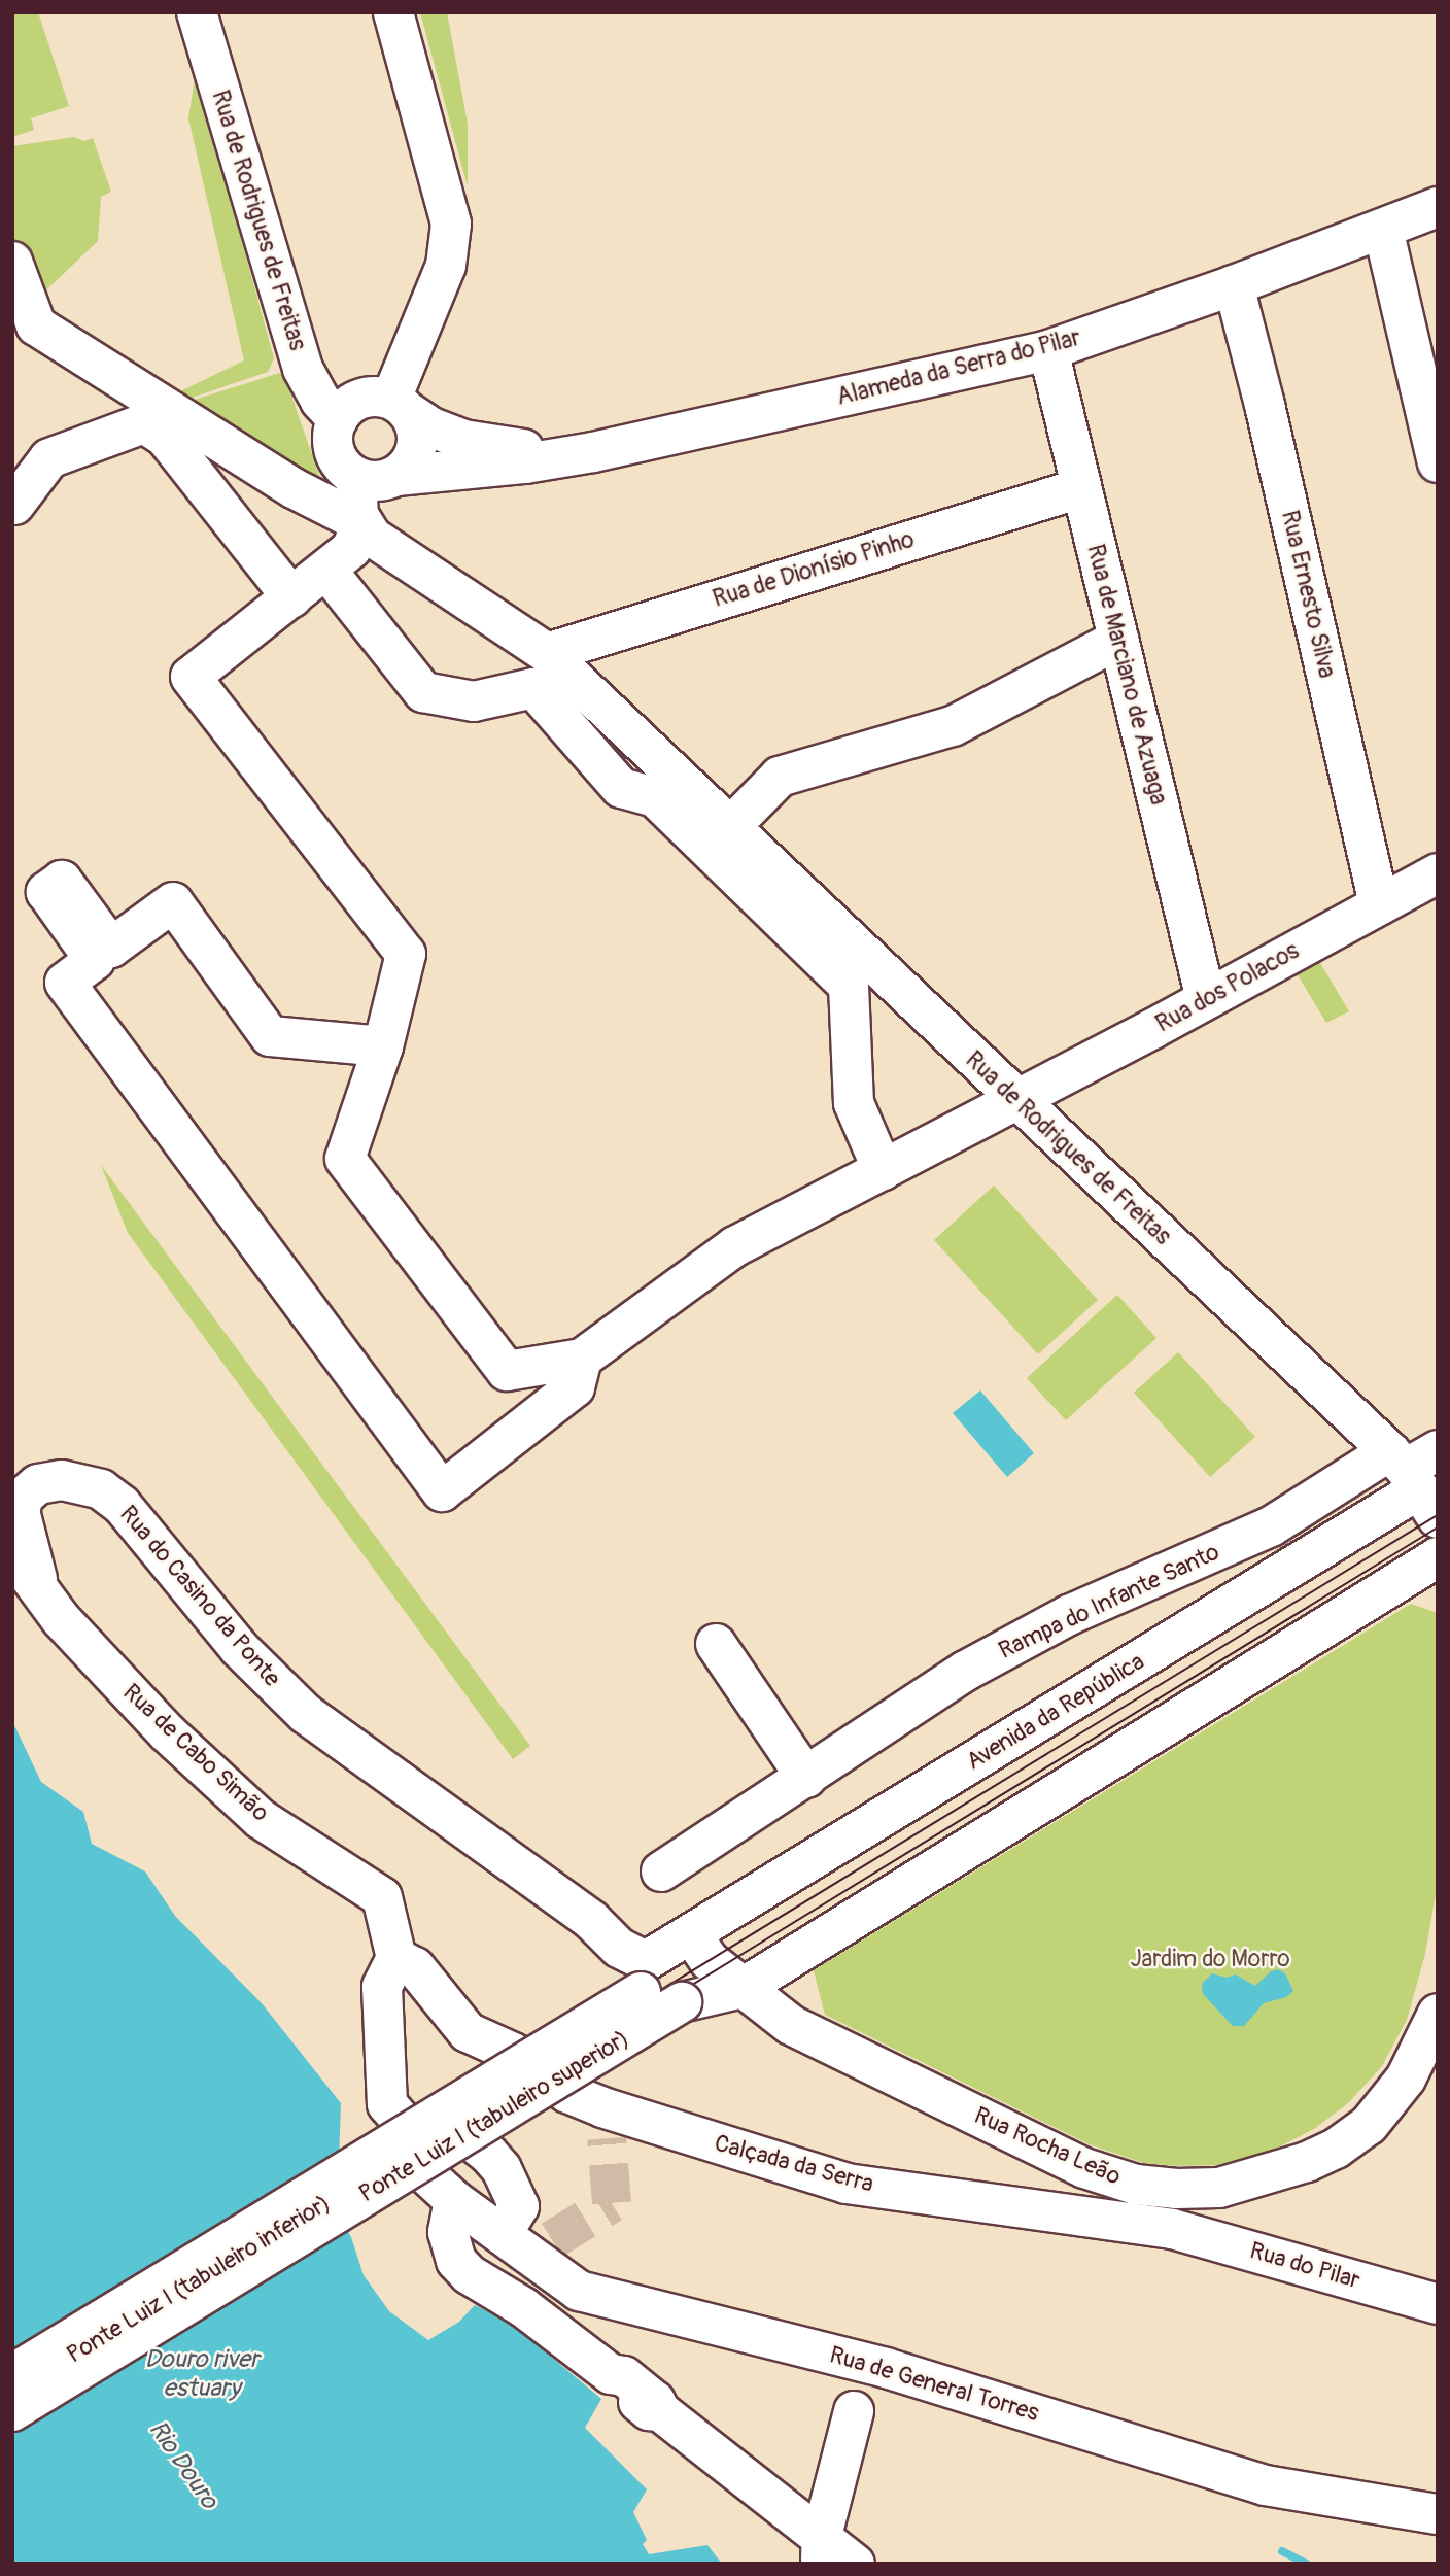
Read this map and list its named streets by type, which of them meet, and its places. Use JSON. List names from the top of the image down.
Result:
{
  "streets": {
    "street": [
      "Rua de Rodrigues de Freitas",
      "Alameda da Serra do Pilar",
      "Rua de Dionísio Pinho",
      "Rua Ernesto Silva",
      "Rua de Marciano de Azuaga",
      "Rua dos Polacos",
      "Rua do Casino da Ponte",
      "Rampa do Infante Santo",
      "Avenida da República",
      "Rua de Cabo Simão",
      "Ponte Luiz I (tabuleiro superior)",
      "Rua Rocha Leão",
      "Calçada da Serra",
      "Rua do Pilar",
      "Ponte Luiz I (tabuleiro inferior)",
      "Rua de General Torres"
    ]
  },
  "crossings": [
    ["Rua de Rodrigues de Freitas", "Alameda da Serra do Pilar"],
    ["Rua de Rodrigues de Freitas", "Rua de Dionísio Pinho"],
    ["Rua de Rodrigues de Freitas", "Rua dos Polacos"],
    ["Rua de Rodrigues de Freitas", "Rampa do Infante Santo"],
    ["Rua de Rodrigues de Freitas", "Avenida da República"],
    ["Alameda da Serra do Pilar", "Rua Ernesto Silva"],
    ["Alameda da Serra do Pilar", "Rua de Marciano de Azuaga"],
    ["Rua de Dionísio Pinho", "Rua de Marciano de Azuaga"],
    ["Rua Ernesto Silva", "Rua dos Polacos"],
    ["Rua de Marciano de Azuaga", "Rua dos Polacos"],
    ["Rua do Casino da Ponte", "Avenida da República"],
    ["Rua do Casino da Ponte", "Rua de Cabo Simão"],
    ["Rua do Casino da Ponte", "Ponte Luiz I (tabuleiro superior)"],
    ["Rampa do Infante Santo", "Avenida da República"],
    ["Avenida da República", "Ponte Luiz I (tabuleiro superior)"],
    ["Rua de Cabo Simão", "Calçada da Serra"],
    ["Ponte Luiz I (tabuleiro superior)", "Rua Rocha Leão"],
    ["Calçada da Serra", "Rua do Pilar"],
    ["Ponte Luiz I (tabuleiro inferior)", "Rua de General Torres"]
  ],
  "water": ["Douro river estuary", "Rio Douro"],
  "parks": ["Jardim do Morro"]
}
